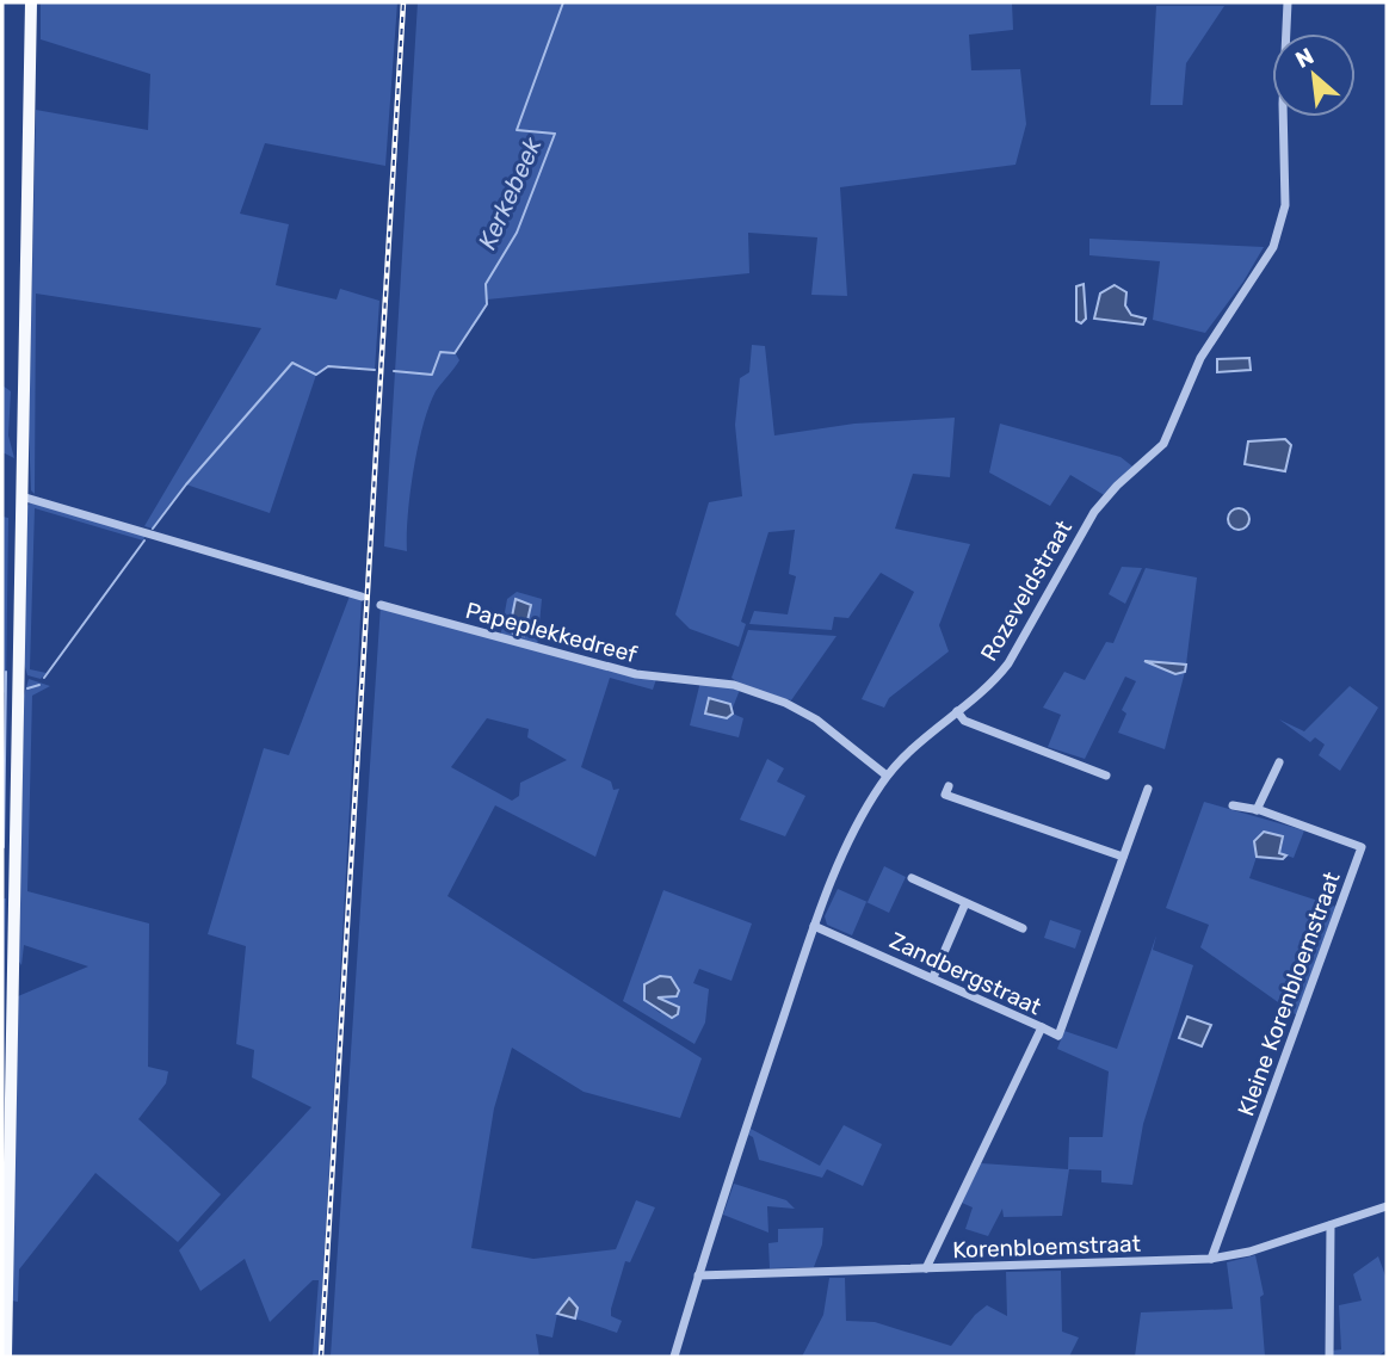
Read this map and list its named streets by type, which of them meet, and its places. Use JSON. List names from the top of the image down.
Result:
{
  "streets": {
    "street": [
      "Rozeveldstraat",
      "Papeplekkedreef",
      "Zandbergstraat",
      "Kleine Korenbloemstraat",
      "Korenbloemstraat"
    ]
  },
  "crossings": [
    ["Rozeveldstraat", "Papeplekkedreef"],
    ["Rozeveldstraat", "Zandbergstraat"],
    ["Rozeveldstraat", "Korenbloemstraat"],
    ["Zandbergstraat", "Korenbloemstraat"],
    ["Kleine Korenbloemstraat", "Korenbloemstraat"]
  ],
  "water": ["Kerkebeek"],
  "north": "top left"
}
